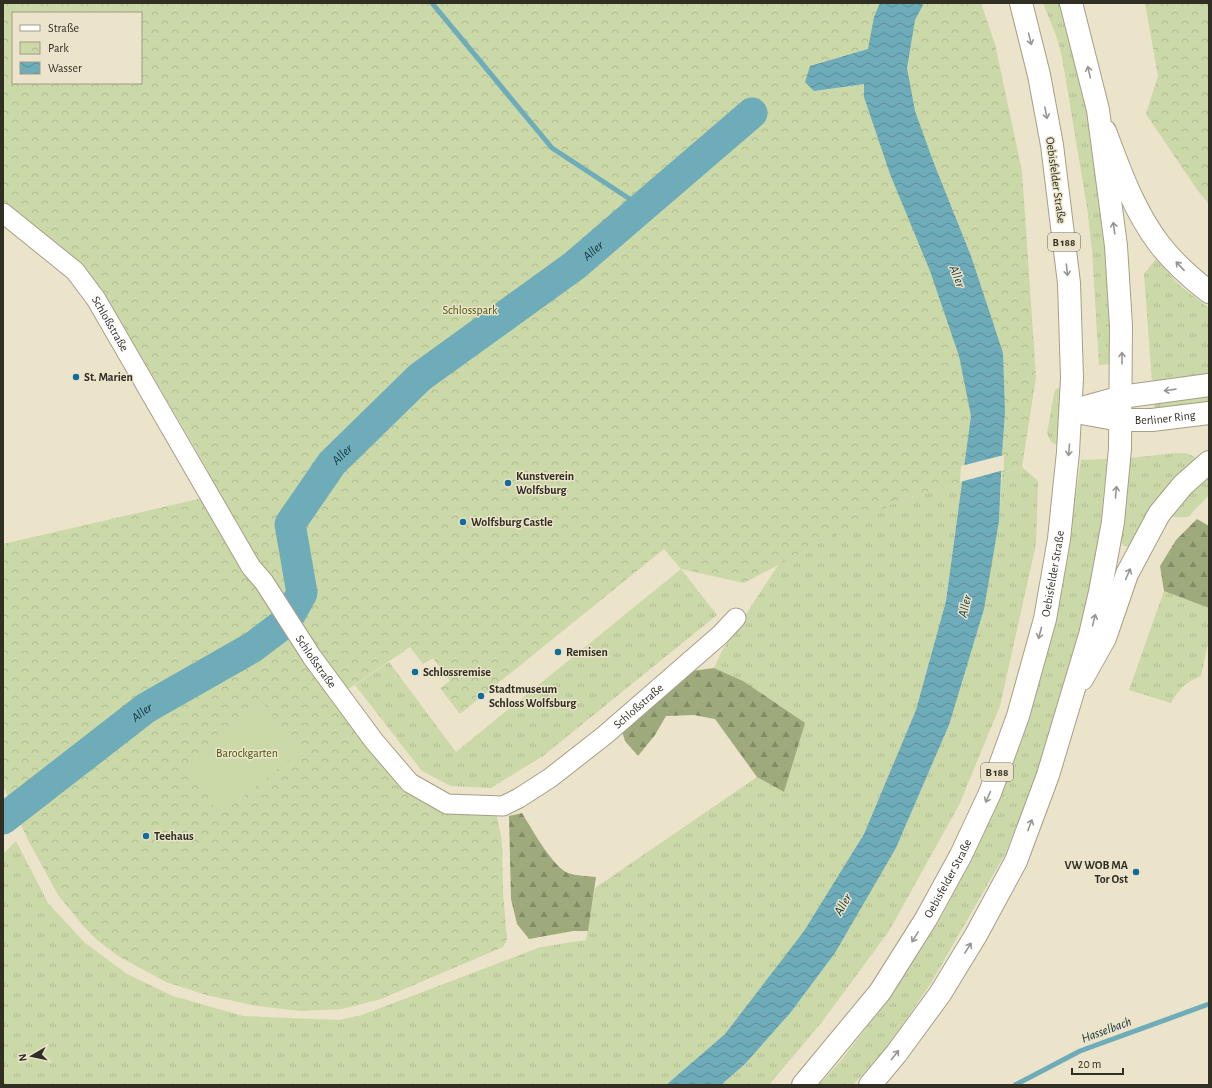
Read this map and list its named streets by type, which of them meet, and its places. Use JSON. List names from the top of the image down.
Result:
{
  "streets": {
    "main road": ["Oebisfelder Straße", "B 188", "Berliner Ring"],
    "street": ["Schloßstraße"]
  },
  "crossings": [
    ["Oebisfelder Straße", "Berliner Ring"]
  ],
  "water": ["Aller", "Hasselbach"],
  "parks": ["Schlosspark", "Barockgarten"],
  "places": [
    "St. Marien",
    "Kunstverein Wolfsburg",
    "Wolfsburg Castle",
    "Remisen",
    "Schlossremise",
    "Stadtmuseum Schloss Wolfsburg",
    "Teehaus",
    "VW WOB MA Tor Ost"
  ],
  "legend": ["Straße", "Park", "Wasser"],
  "scale_bar": "20 m",
  "north": "left"
}
